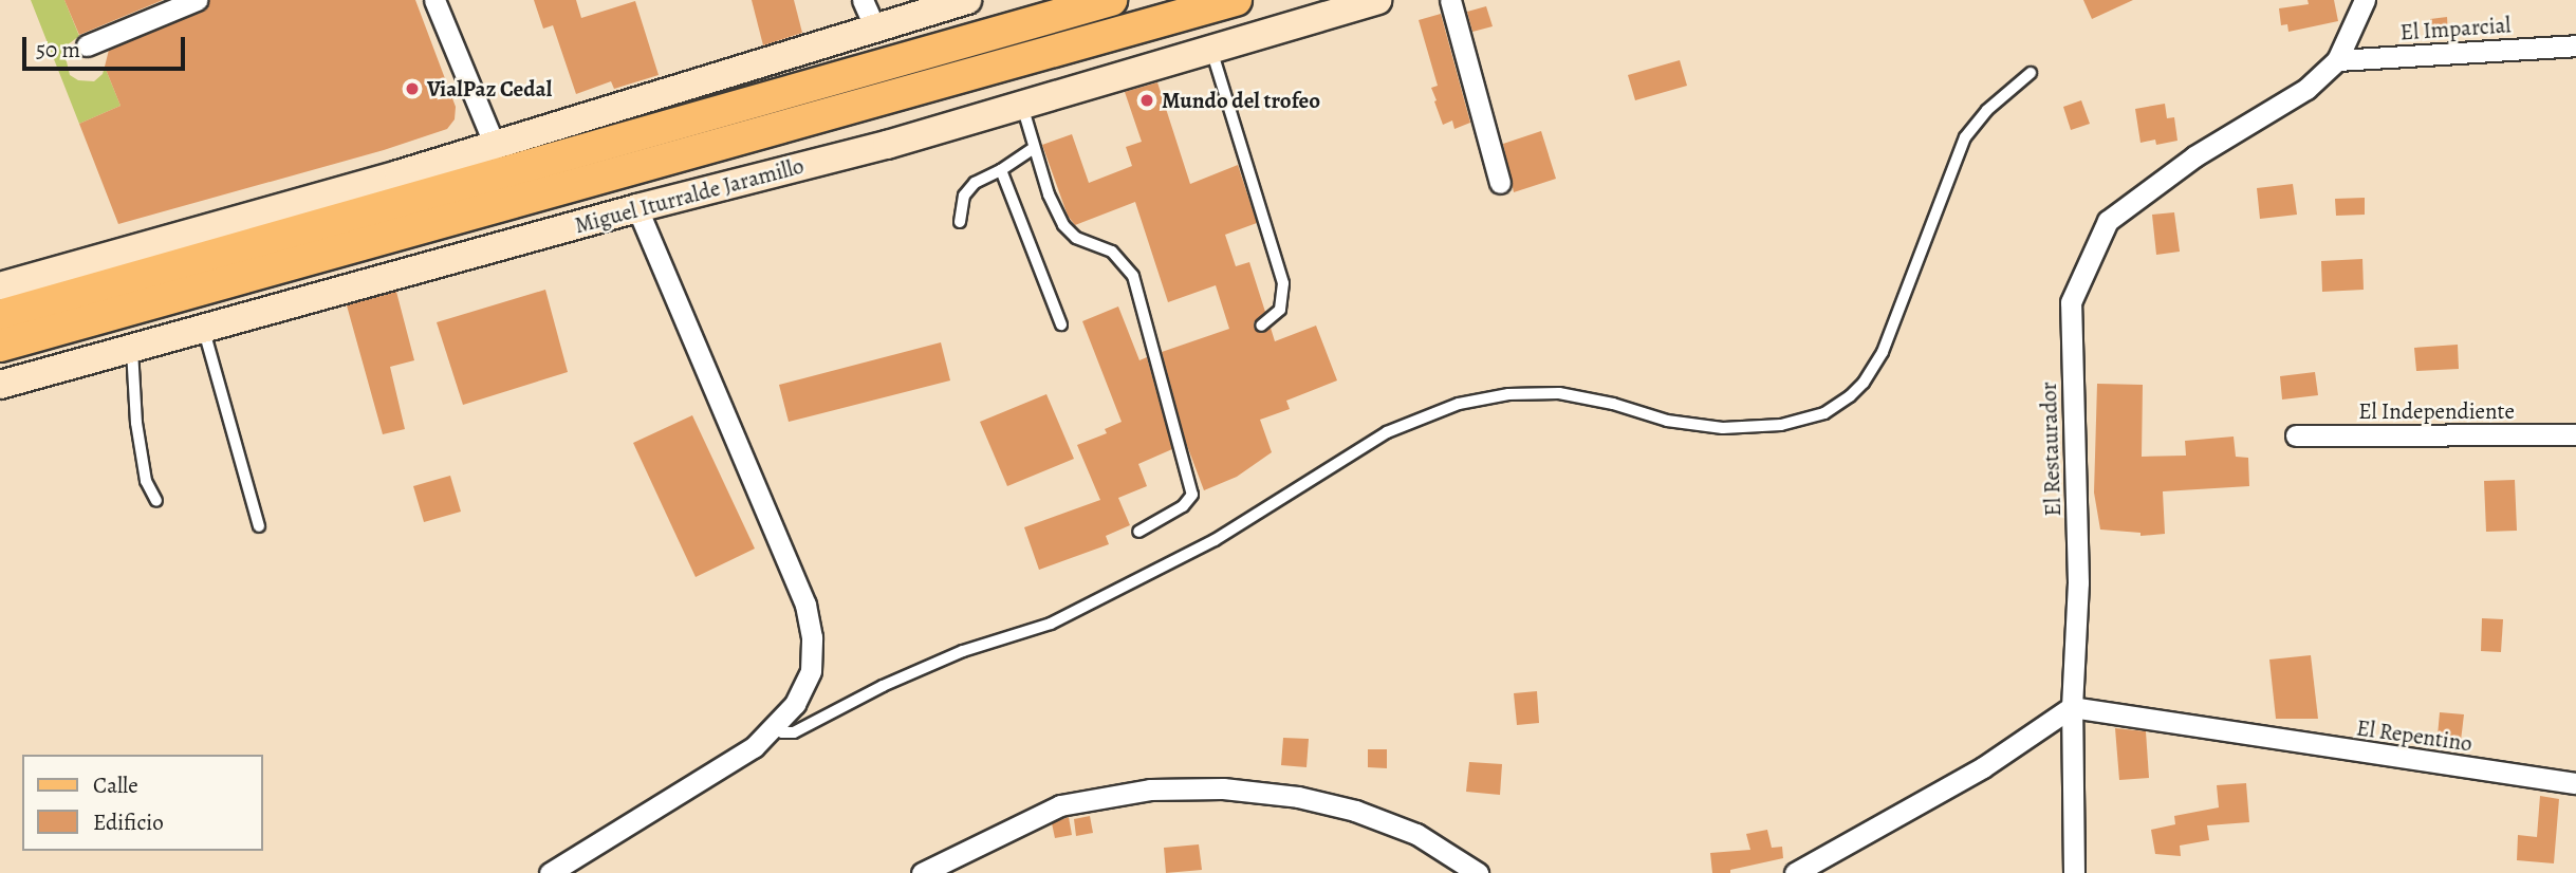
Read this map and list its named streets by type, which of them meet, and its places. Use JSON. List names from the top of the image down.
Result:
{
  "streets": {
    "main road": ["Miguel Iturralde Jaramillo"],
    "street": [
      "El Imparcial",
      "El Independiente",
      "El Restaurador",
      "El Repentino"
    ]
  },
  "crossings": [
    ["El Imparcial", "El Restaurador"],
    ["El Restaurador", "El Repentino"]
  ],
  "places": ["VialPaz Cedal", "Mundo del trofeo"],
  "legend": ["Calle", "Edificio"],
  "scale_bar": "50 m"
}
